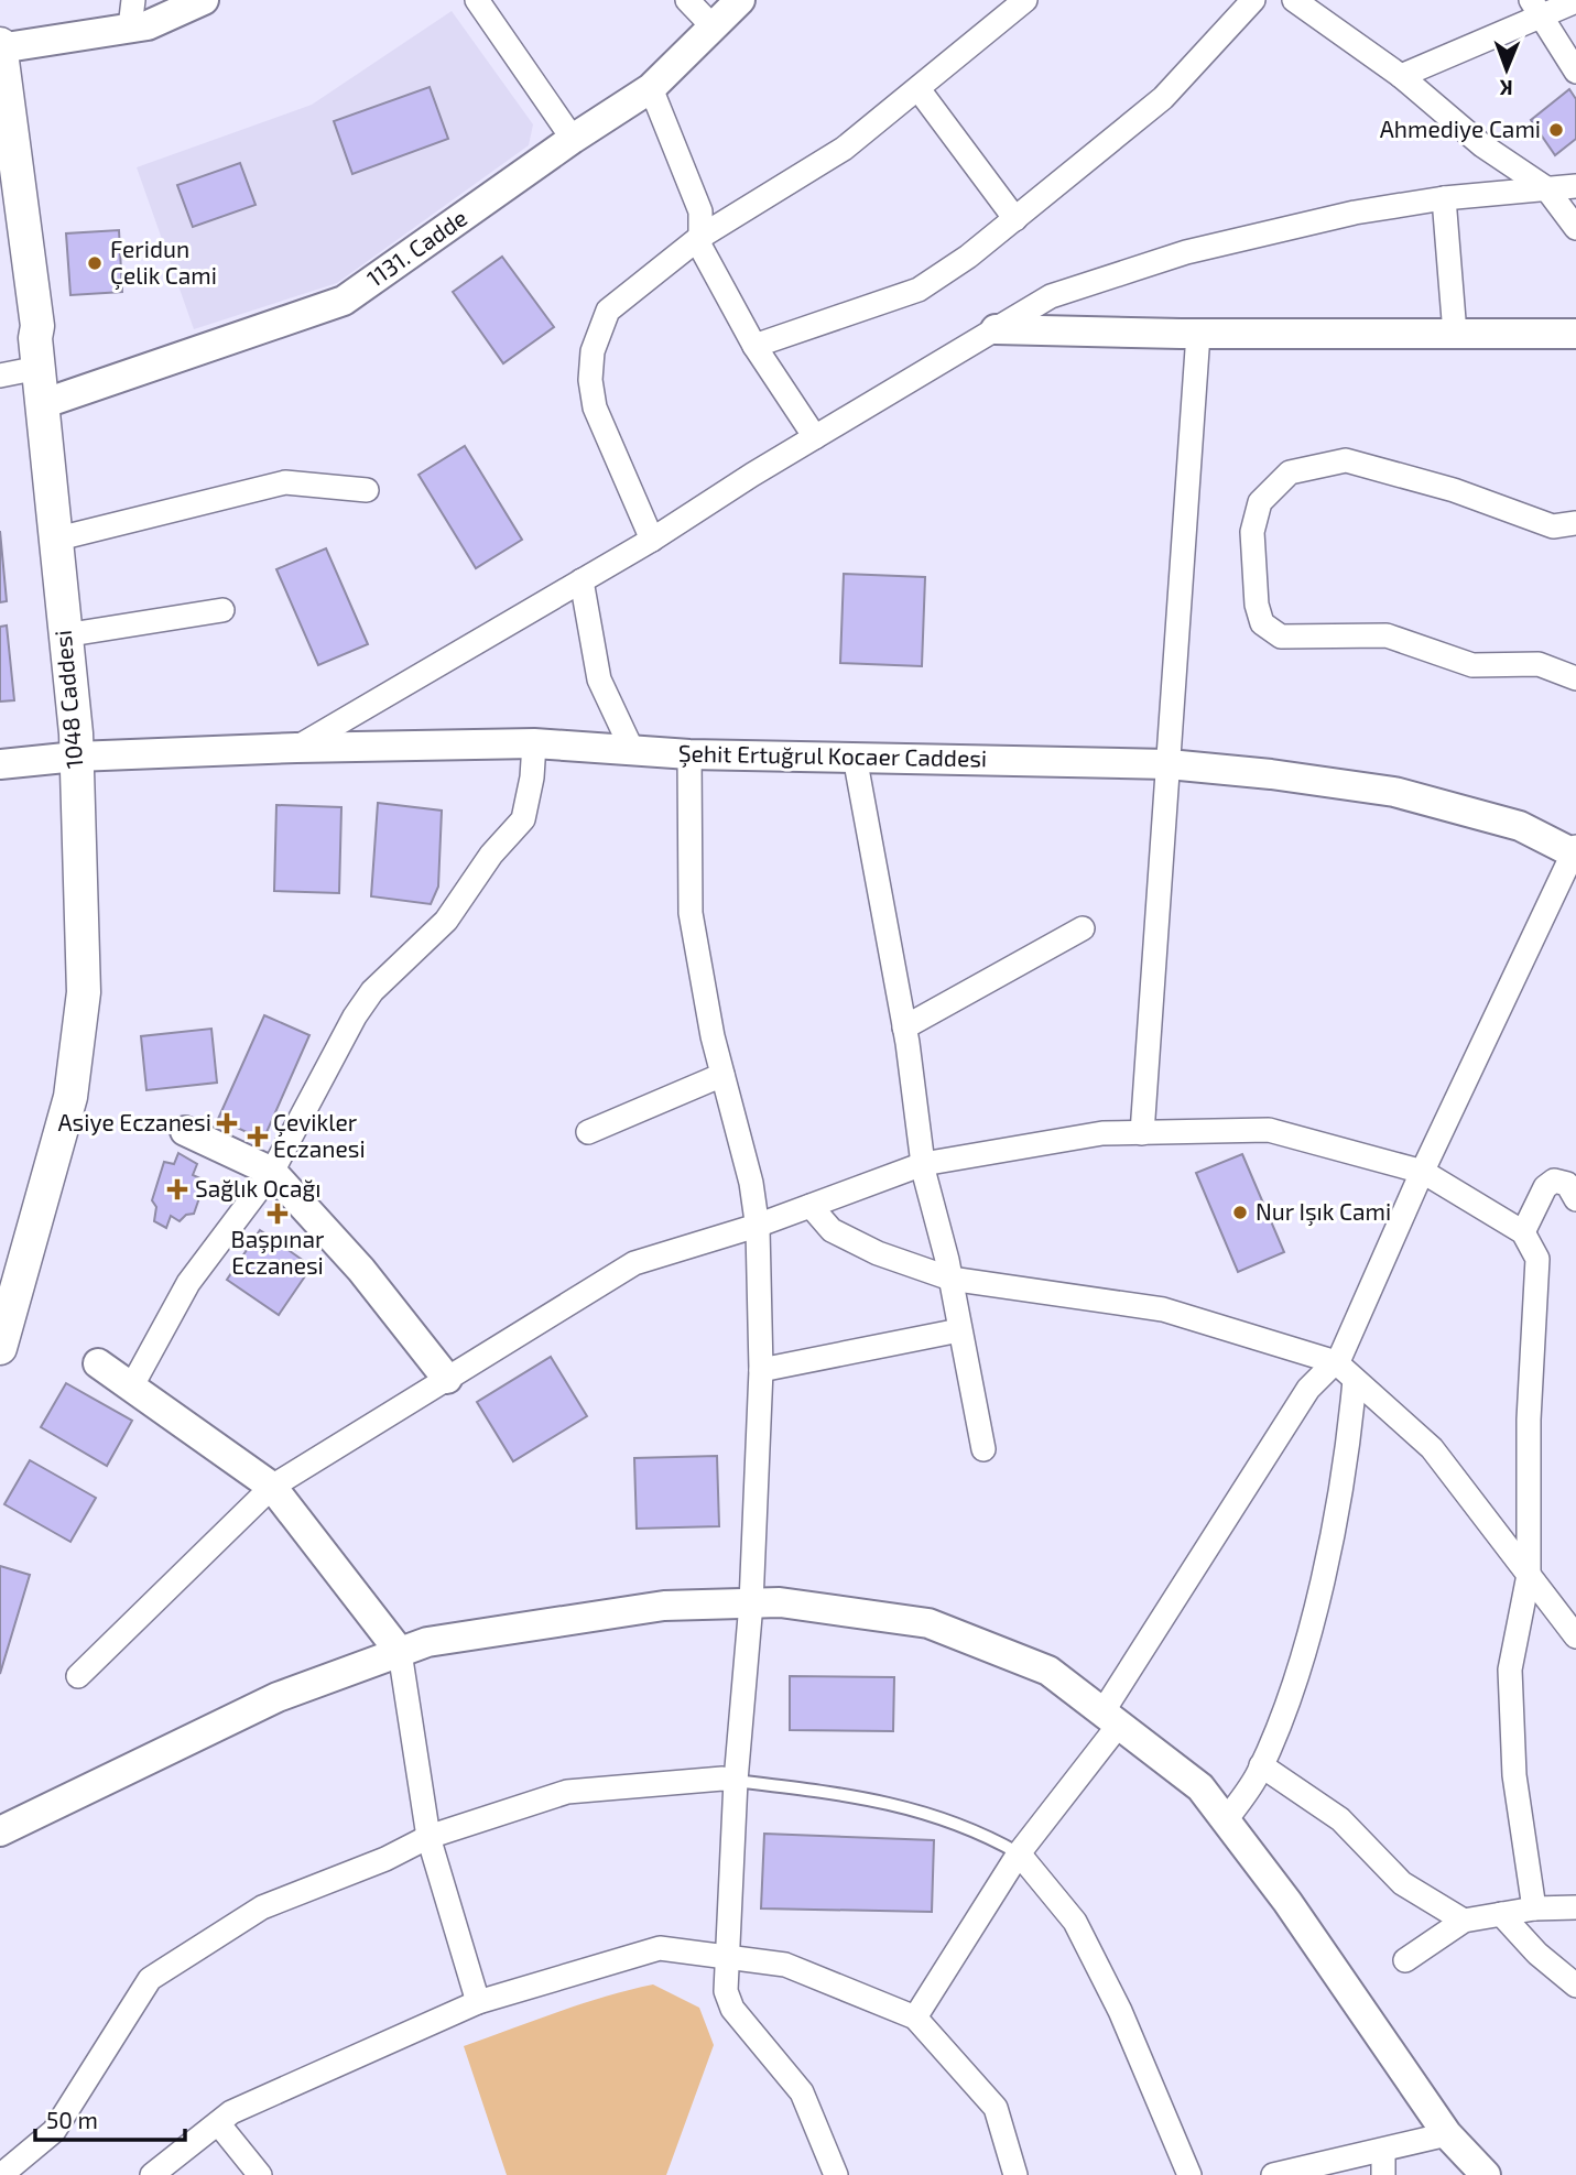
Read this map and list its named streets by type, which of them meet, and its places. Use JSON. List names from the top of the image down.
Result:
{
  "streets": {
    "main road": ["1048 Caddesi"],
    "street": ["1131. Cadde", "Şehit Ertuğrul Kocaer Caddesi"]
  },
  "crossings": [
    ["1131. Cadde", "1048 Caddesi"],
    ["1048 Caddesi", "Şehit Ertuğrul Kocaer Caddesi"]
  ],
  "places": {
    "other": ["Ahmediye Cami", "Feridun Çelik Cami", "Nur Işık Cami"],
    "health": [
      "Asiye Eczanesi",
      "Çevikler Eczanesi",
      "Sağlık Ocağı",
      "Başpınar Eczanesi"
    ]
  },
  "scale_bar": "50 m",
  "north": "bottom"
}
